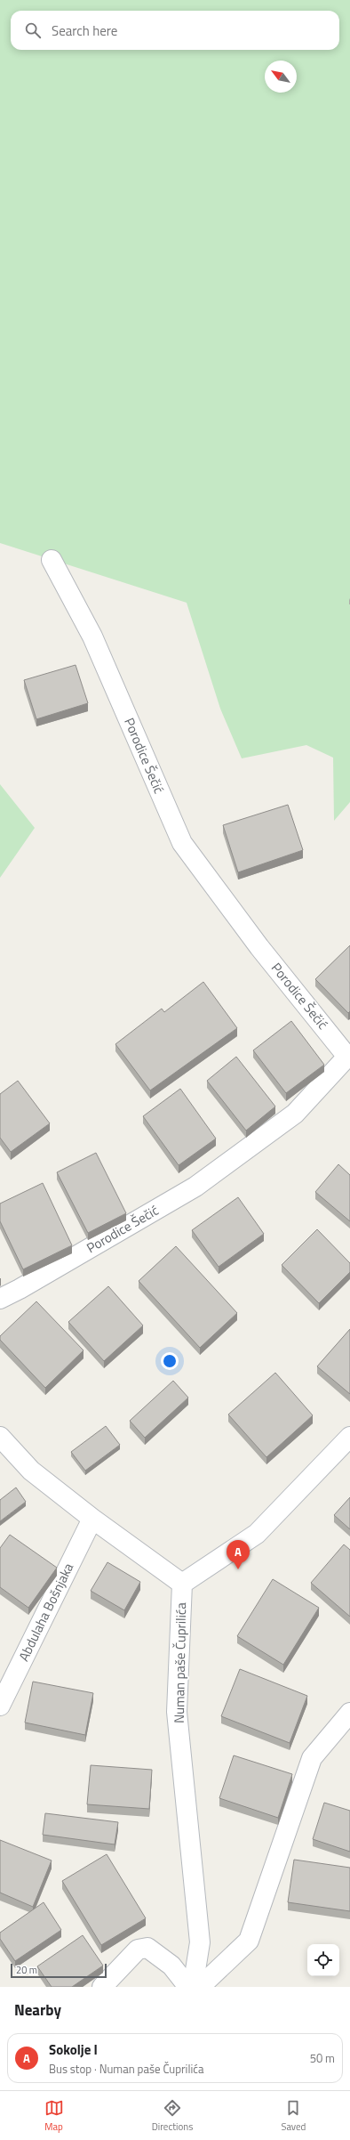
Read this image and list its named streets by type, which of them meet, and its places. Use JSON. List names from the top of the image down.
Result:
{
  "streets": {
    "street": ["Porodice Šečić", "Abdulaha Bošnjaka", "Numan paše Čuprilića"]
  },
  "scale_bar": "20 m",
  "north": "top left",
  "page": {
    "search": "Search here",
    "pins": "A",
    "scale": "20 m",
    "heading": "Nearby",
    "list": [
      {
        "mark": "A",
        "name": "Sokolje I",
        "note": "Bus stop · Numan paše Čuprilića",
        "value": "50 m"
      }
    ],
    "nav": ["Map", "Directions", "Saved"]
  }
}
